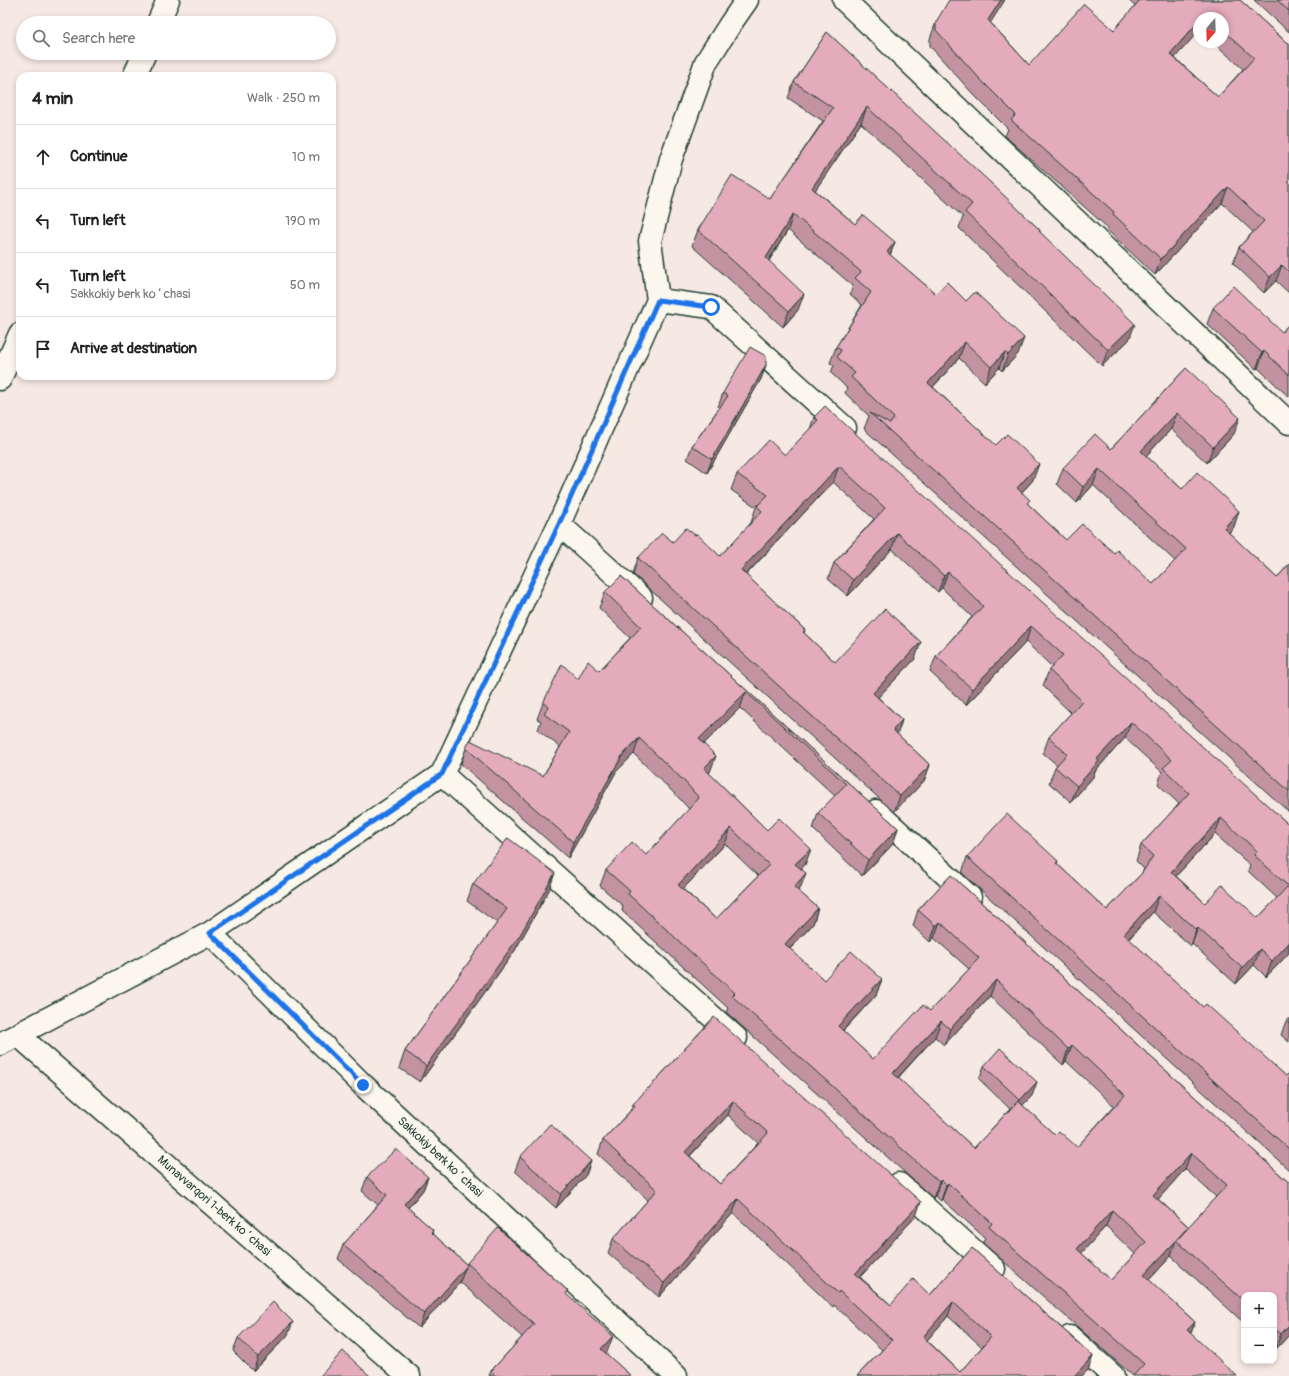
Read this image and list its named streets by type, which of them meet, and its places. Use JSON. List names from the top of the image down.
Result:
{
  "streets": {
    "street": ["Sakkokiy berk koʻchasi", "Munavvarqori 1-berk koʻchasi"]
  },
  "north": "bottom",
  "page": {
    "search": "Search here",
    "heading": ["4 min", "Walk · 250 m"],
    "list": [
      ["Continue", "10 m"],
      ["Turn left", "190 m"],
      ["Turn left", "Sakkokiy berk koʻchasi", "50 m"],
      "Arrive at destination"
    ],
    "map_buttons": ["+", "−"]
  }
}
